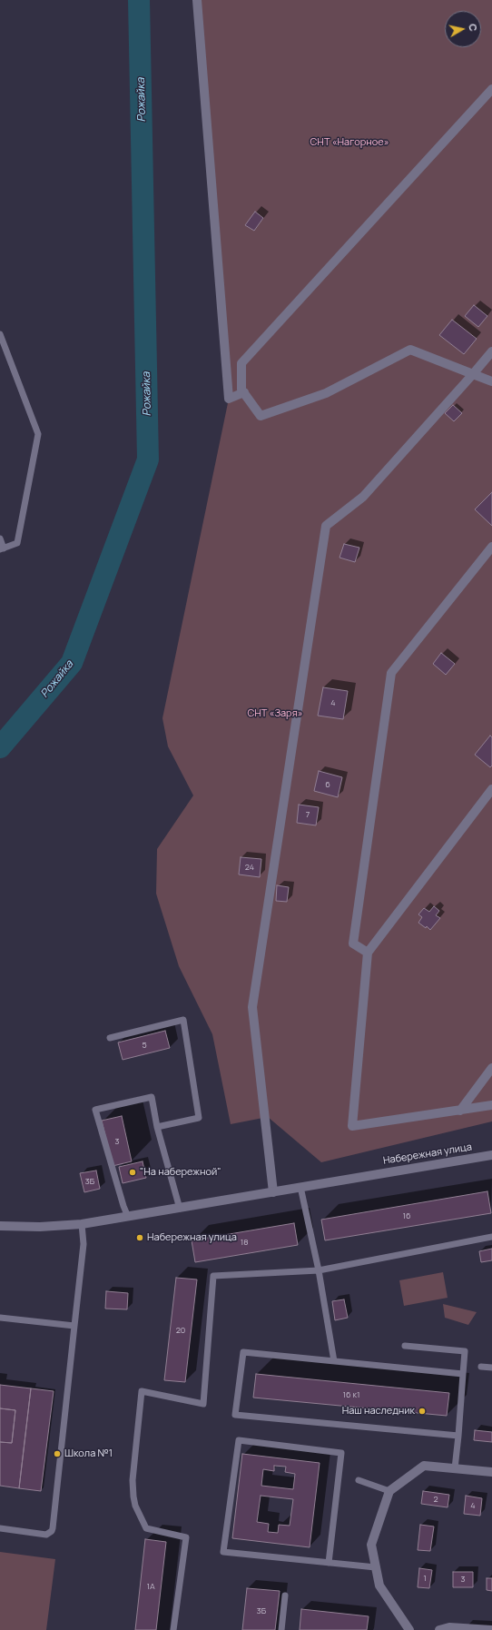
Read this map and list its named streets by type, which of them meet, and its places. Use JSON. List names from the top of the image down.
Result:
{
  "streets": {
    "street": ["Набережная улица"]
  },
  "water": ["Рожайка"],
  "parks": ["СНТ «Нагорное»", "СНТ «Заря»"],
  "places": [
    "\"На набережной\"",
    "Набережная улица",
    "Наш наследник",
    "Школа №1"
  ],
  "house_numbers": [
    "4",
    "6",
    "7",
    "24",
    "5",
    "3",
    "3Б",
    "16",
    "18",
    "20",
    "16 к1",
    "2",
    "4",
    "1",
    "3",
    "1А",
    "3Б"
  ],
  "north": "right"
}
